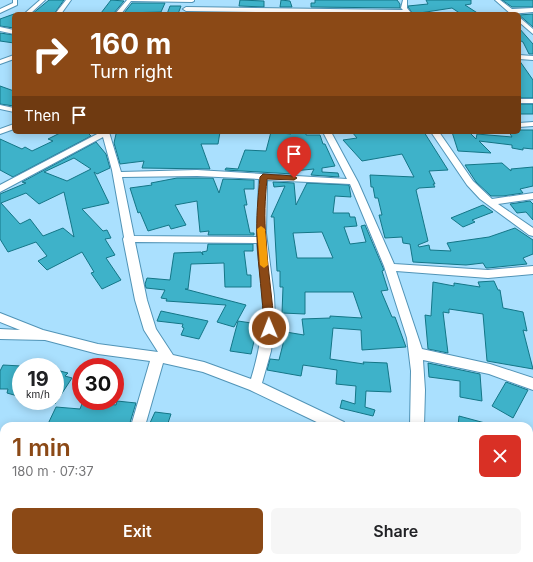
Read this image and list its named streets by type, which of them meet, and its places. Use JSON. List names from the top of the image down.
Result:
{
  "page": {
    "turn": ["160 m", "Turn right"],
    "then": "Then",
    "speed": "19 km/h",
    "limit": "30",
    "heading": ["1 min", "180 m · 07:37"],
    "buttons": ["Exit", "Share"]
  }
}
